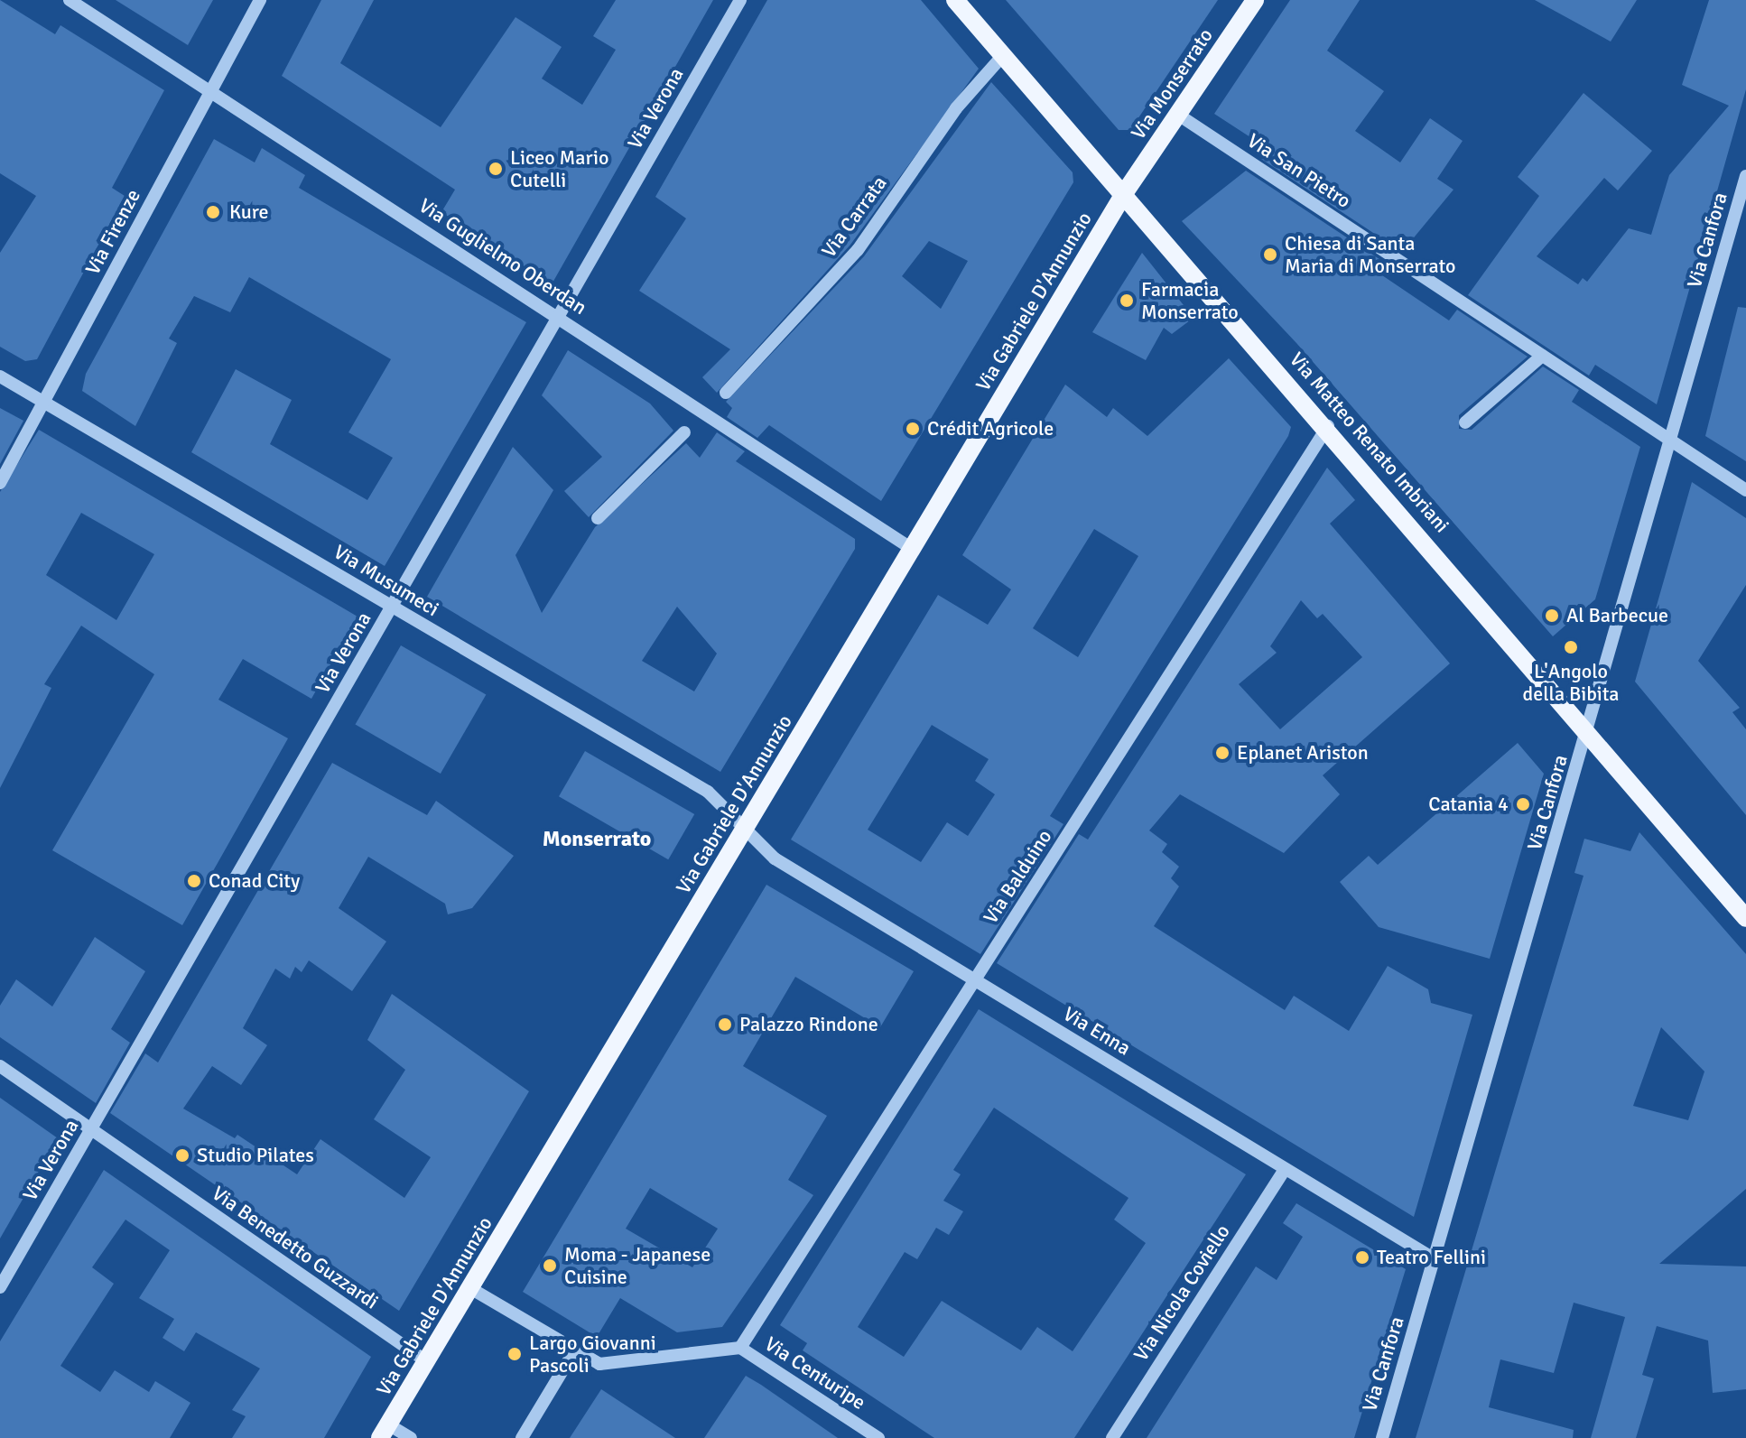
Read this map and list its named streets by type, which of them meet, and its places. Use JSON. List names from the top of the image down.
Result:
{
  "streets": {
    "main road": ["Via Monserrato", "Via Gabriele D'Annunzio", "Via Matteo Renato Imbriani"],
    "street": [
      "Via Verona",
      "Via San Pietro",
      "Via Carrata",
      "Via Firenze",
      "Via Canfora",
      "Via Guglielmo Oberdan",
      "Via Musumeci",
      "Via Balduino",
      "Via Enna",
      "Via Benedetto Guzzardi",
      "Via Nicola Coviello",
      "Via Centuripe"
    ]
  },
  "crossings": [
    ["Via Monserrato", "Via San Pietro"],
    ["Via Monserrato", "Via Gabriele D'Annunzio"],
    ["Via Monserrato", "Via Matteo Renato Imbriani"],
    ["Via Verona", "Via Guglielmo Oberdan"],
    ["Via Verona", "Via Musumeci"],
    ["Via Verona", "Via Benedetto Guzzardi"],
    ["Via San Pietro", "Via Canfora"],
    ["Via Carrata", "Via Matteo Renato Imbriani"],
    ["Via Firenze", "Via Guglielmo Oberdan"],
    ["Via Firenze", "Via Musumeci"],
    ["Via Canfora", "Via Matteo Renato Imbriani"],
    ["Via Canfora", "Via Enna"],
    ["Via Guglielmo Oberdan", "Via Gabriele D'Annunzio"],
    ["Via Gabriele D'Annunzio", "Via Matteo Renato Imbriani"],
    ["Via Gabriele D'Annunzio", "Via Musumeci"],
    ["Via Gabriele D'Annunzio", "Via Enna"],
    ["Via Gabriele D'Annunzio", "Via Benedetto Guzzardi"],
    ["Via Matteo Renato Imbriani", "Via Balduino"],
    ["Via Musumeci", "Via Enna"],
    ["Via Balduino", "Via Enna"],
    ["Via Balduino", "Via Centuripe"],
    ["Via Enna", "Via Nicola Coviello"]
  ],
  "districts": ["Monserrato"],
  "places": [
    "Liceo Mario Cutelli",
    "Kure",
    "Chiesa di Santa Maria di Monserrato",
    "Farmacia Monserrato",
    "Crédit Agricole",
    "Al Barbecue",
    "L'Angolo della Bibita",
    "Eplanet Ariston",
    "Catania 4",
    "Conad City",
    "Palazzo Rindone",
    "Studio Pilates",
    "Teatro Fellini",
    "Moma - Japanese Cuisine",
    "Largo Giovanni Pascoli"
  ]
}
